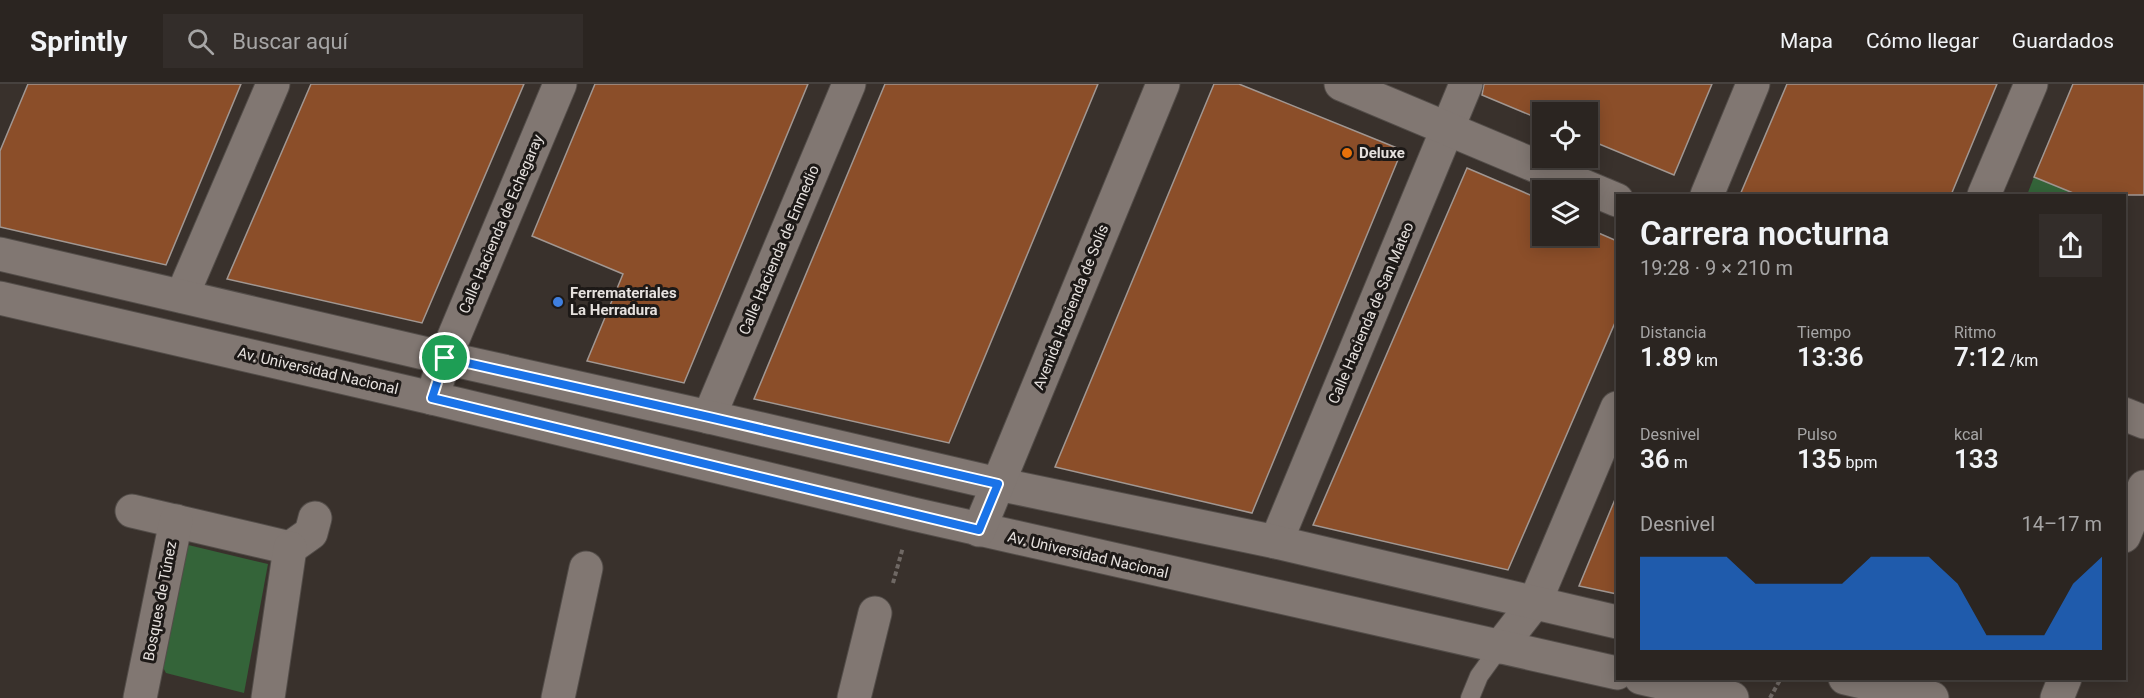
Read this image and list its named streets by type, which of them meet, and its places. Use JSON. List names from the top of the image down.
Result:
{
  "streets": {
    "street": [
      "Calle Hacienda de Echegaray",
      "Calle Hacienda de Enmedio",
      "Avenida Hacienda de Solís",
      "Calle Hacienda de San Mateo",
      "Av. Universidad Nacional",
      "Bosques de Túnez"
    ]
  },
  "crossings": [
    ["Calle Hacienda de Echegaray", "Av. Universidad Nacional"],
    ["Avenida Hacienda de Solís", "Av. Universidad Nacional"]
  ],
  "places": ["Deluxe", "Ferremateriales La Herradura"],
  "page": {
    "header": "Sprintly",
    "search": "Buscar aquí",
    "nav": ["Mapa", "Cómo llegar", "Guardados"],
    "heading": ["Carrera nocturna", "19:28 · 9 × 210 m"],
    "stats": [
      ["Distancia", "1.89 km"],
      ["Tiempo", "13:36"],
      ["Ritmo", "7:12 /km"],
      ["Desnivel", "36 m"],
      ["Pulso", "135 bpm"],
      ["kcal", "133"]
    ],
    "chart": ["Desnivel", "14–17 m"]
  }
}
